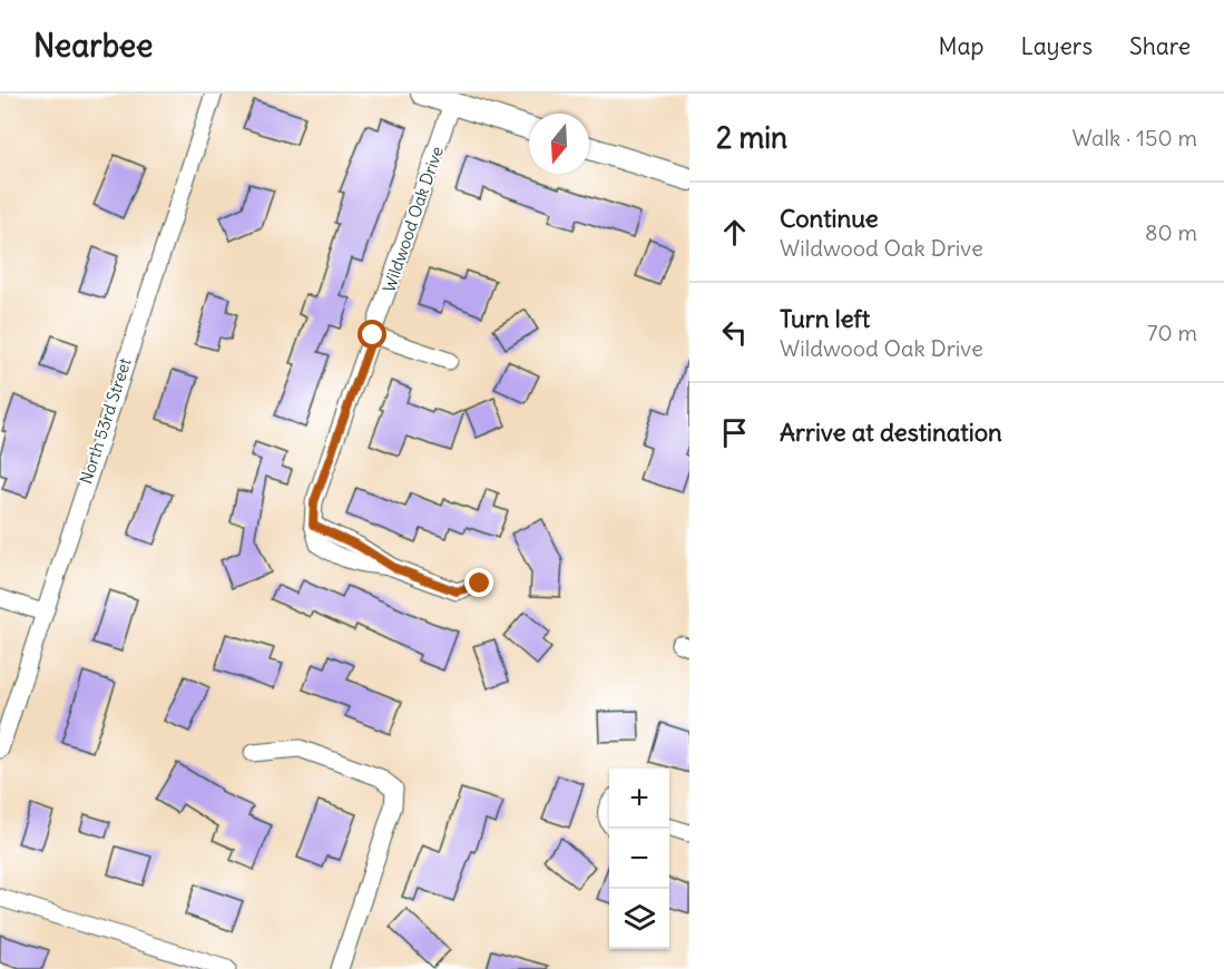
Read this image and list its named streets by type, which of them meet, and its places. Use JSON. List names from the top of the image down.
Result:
{
  "streets": {
    "street": ["Wildwood Oak Drive", "North 53rd Street"]
  },
  "north": "bottom",
  "page": {
    "header": "Nearbee",
    "nav": ["Map", "Layers", "Share"],
    "heading": ["2 min", "Walk · 150 m"],
    "list": [
      ["Continue", "Wildwood Oak Drive", "80 m"],
      ["Turn left", "Wildwood Oak Drive", "70 m"],
      "Arrive at destination"
    ],
    "map_buttons": ["+", "−"]
  }
}
